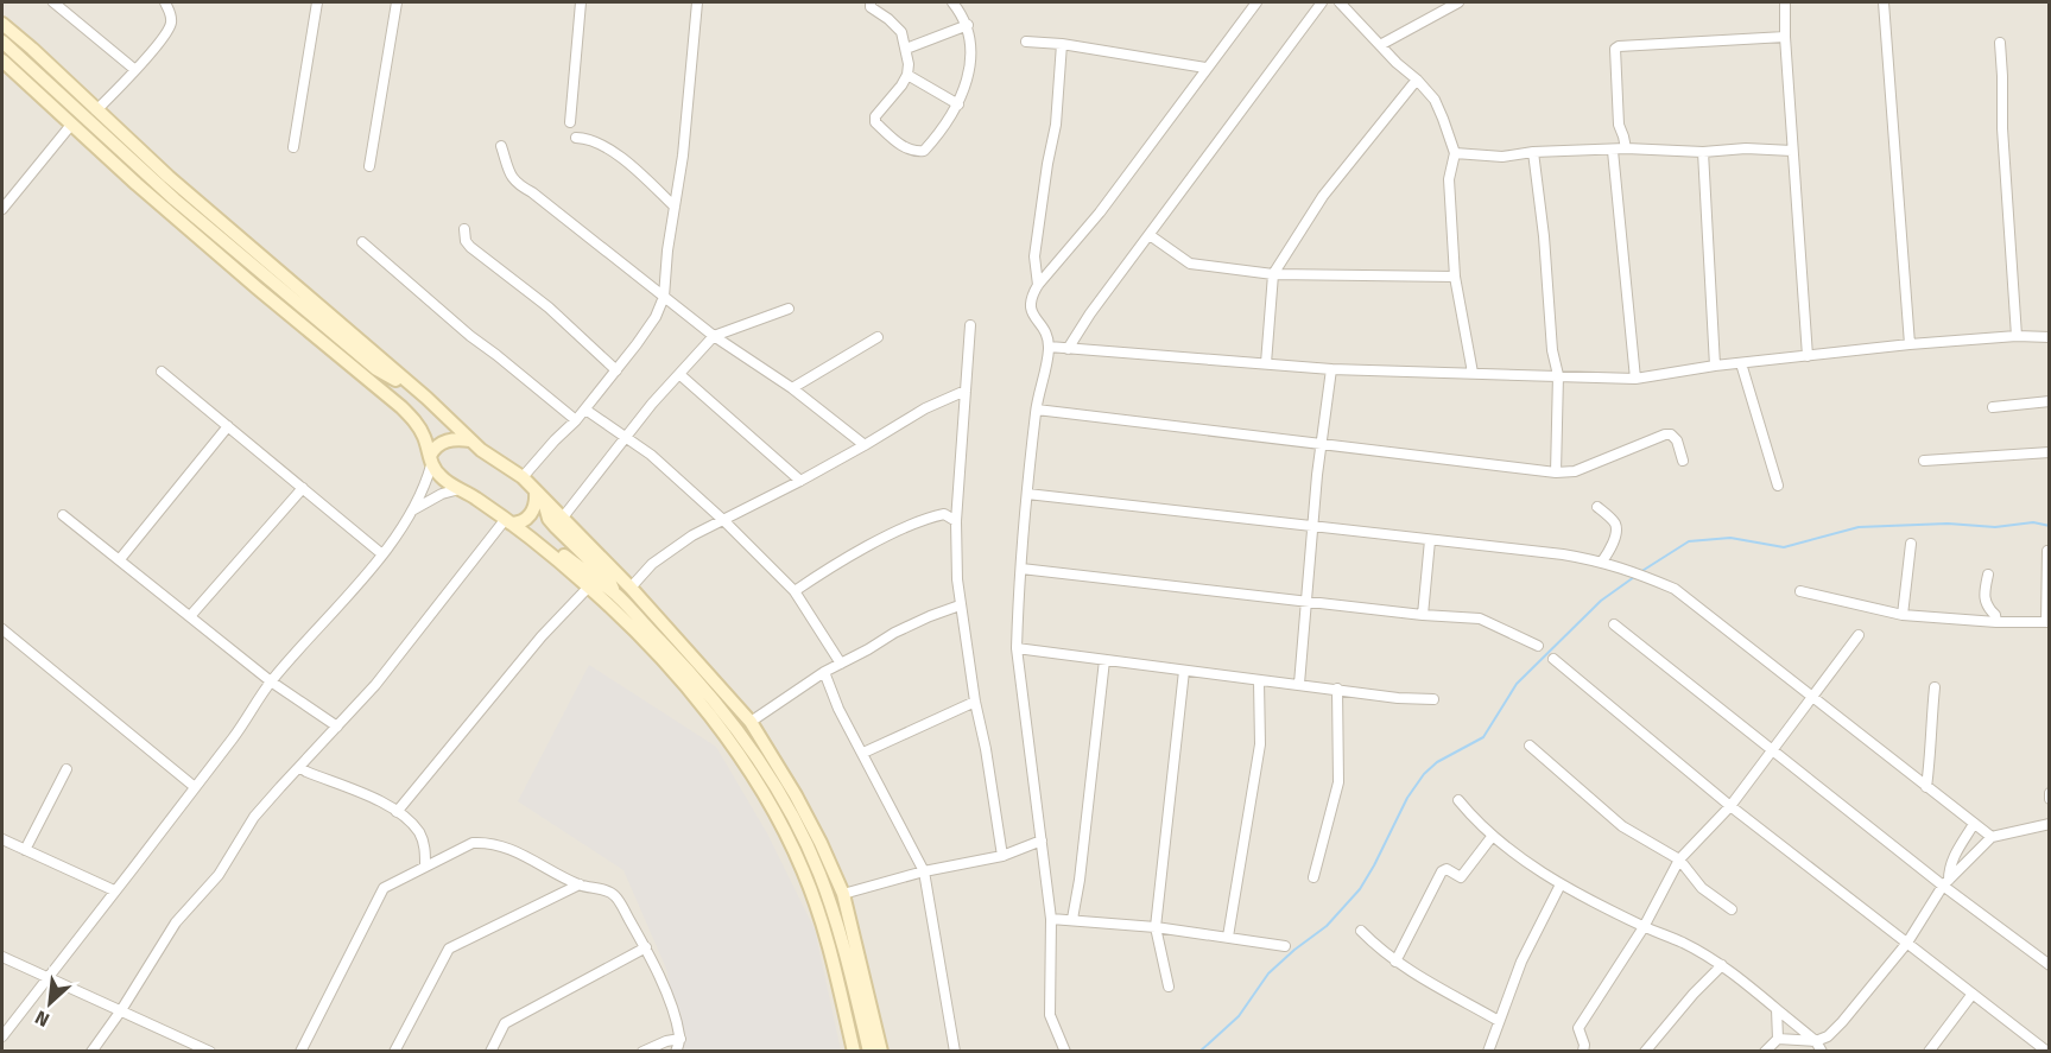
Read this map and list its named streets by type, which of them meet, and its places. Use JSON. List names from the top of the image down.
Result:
{
  "north": "bottom left"
}
